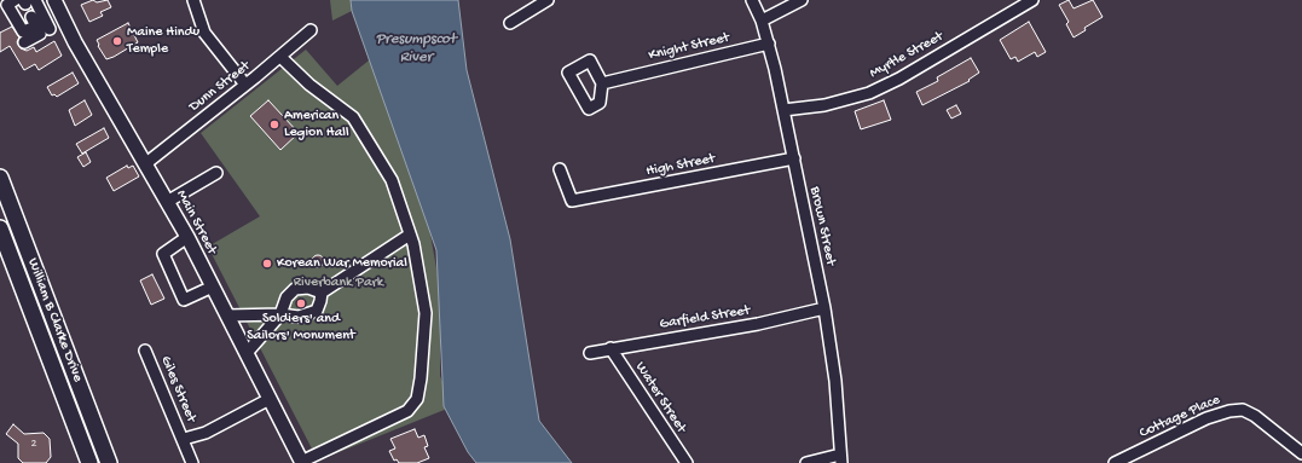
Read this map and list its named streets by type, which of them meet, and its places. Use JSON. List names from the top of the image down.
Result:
{
  "streets": {
    "highway": ["William B Clarke Drive"],
    "main road": ["Main Street"],
    "street": [
      "Knight Street",
      "Myrtle Street",
      "Dunn Street",
      "High Street",
      "Brown Street",
      "Garfield Street",
      "Giles Street",
      "Water Street",
      "Cottage Place"
    ]
  },
  "crossings": [
    ["Knight Street", "Brown Street"],
    ["Myrtle Street", "Brown Street"],
    ["Dunn Street", "Main Street"],
    ["High Street", "Brown Street"],
    ["Main Street", "Giles Street"],
    ["Brown Street", "Garfield Street"],
    ["Garfield Street", "Water Street"]
  ],
  "water": ["Presumpscot River"],
  "parks": ["Riverbank Park"],
  "places": [
    "Maine Hindu Temple",
    "American Legion Hall",
    "Korean War Memorial",
    "Soldiers' and Sailors' Monument"
  ],
  "house_numbers": ["2"]
}
